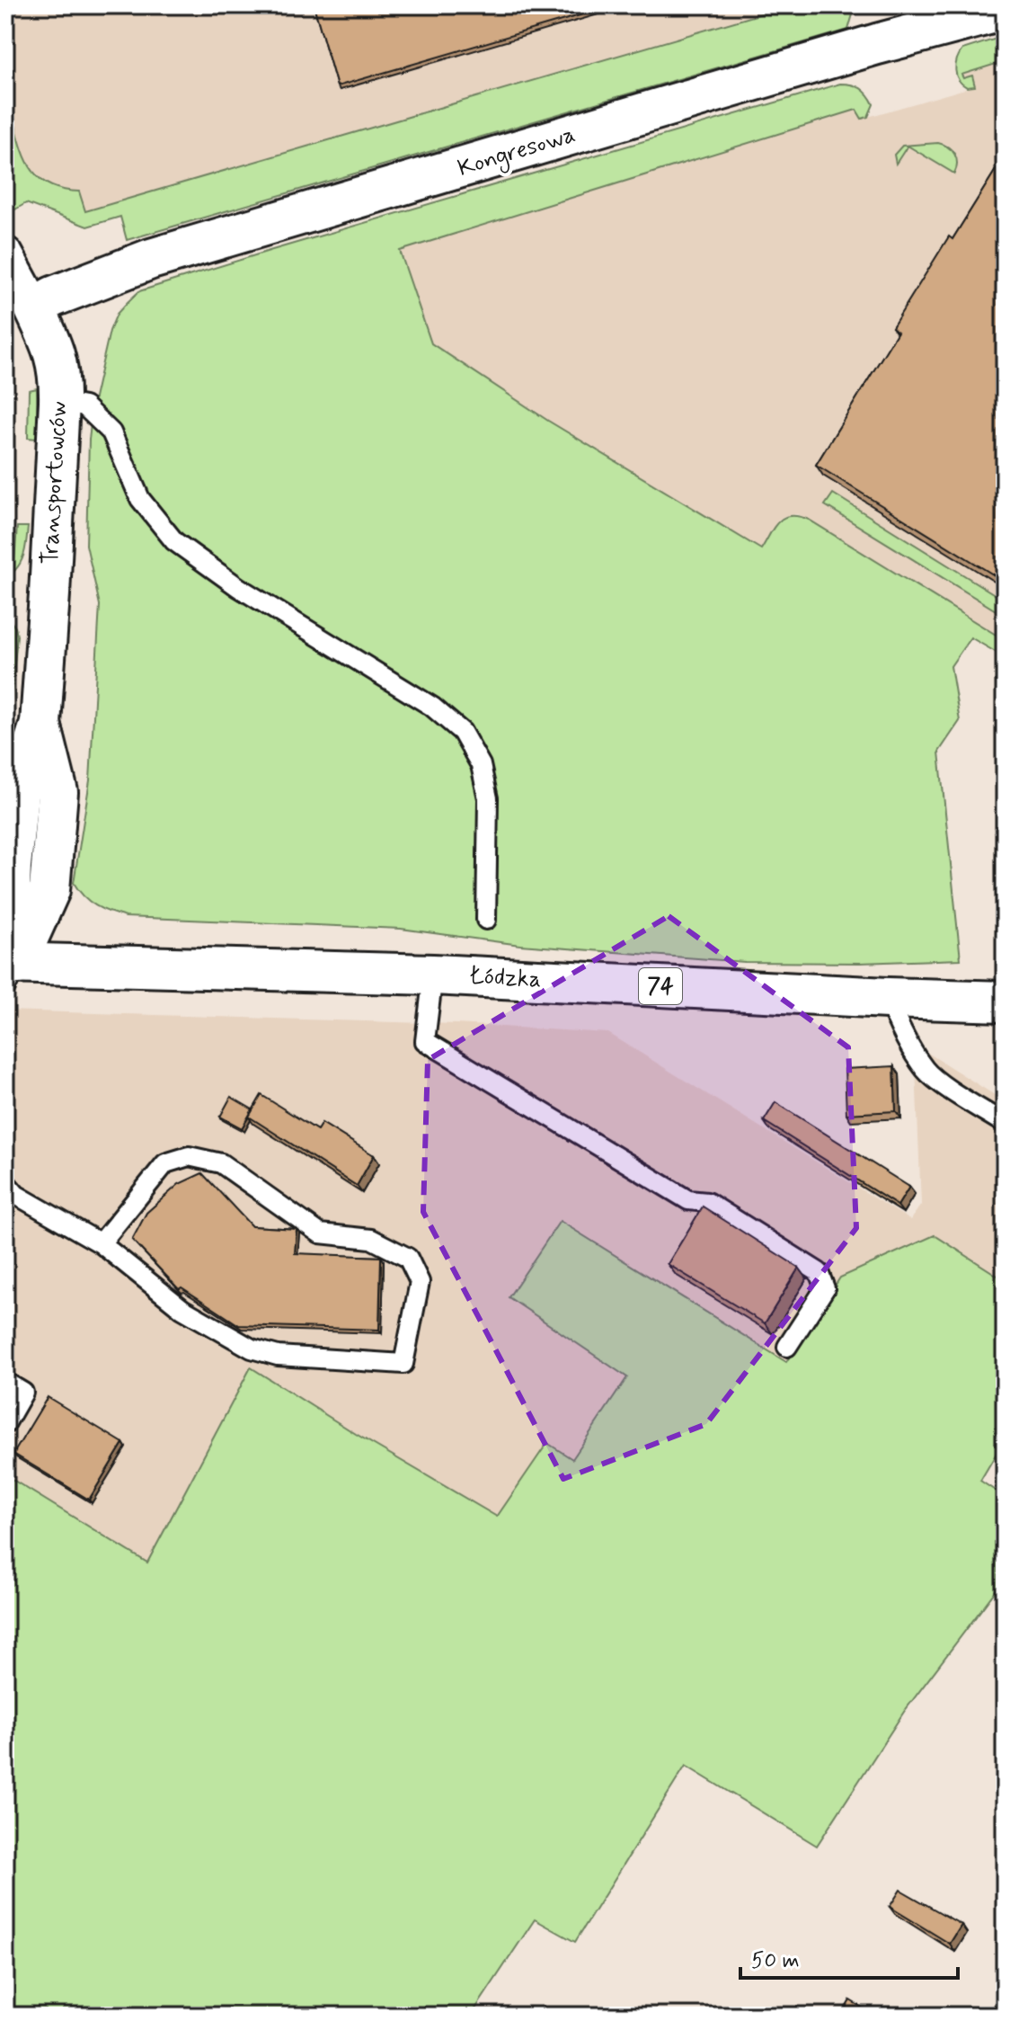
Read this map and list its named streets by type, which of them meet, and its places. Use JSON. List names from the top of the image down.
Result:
{
  "streets": {
    "street": [
      "Kongresowa",
      "Transportowców",
      "Łódzka",
      "74"
    ]
  },
  "crossings": [
    ["Kongresowa", "Transportowców"],
    ["Transportowców", "Łódzka"]
  ],
  "scale_bar": "50 m"
}
